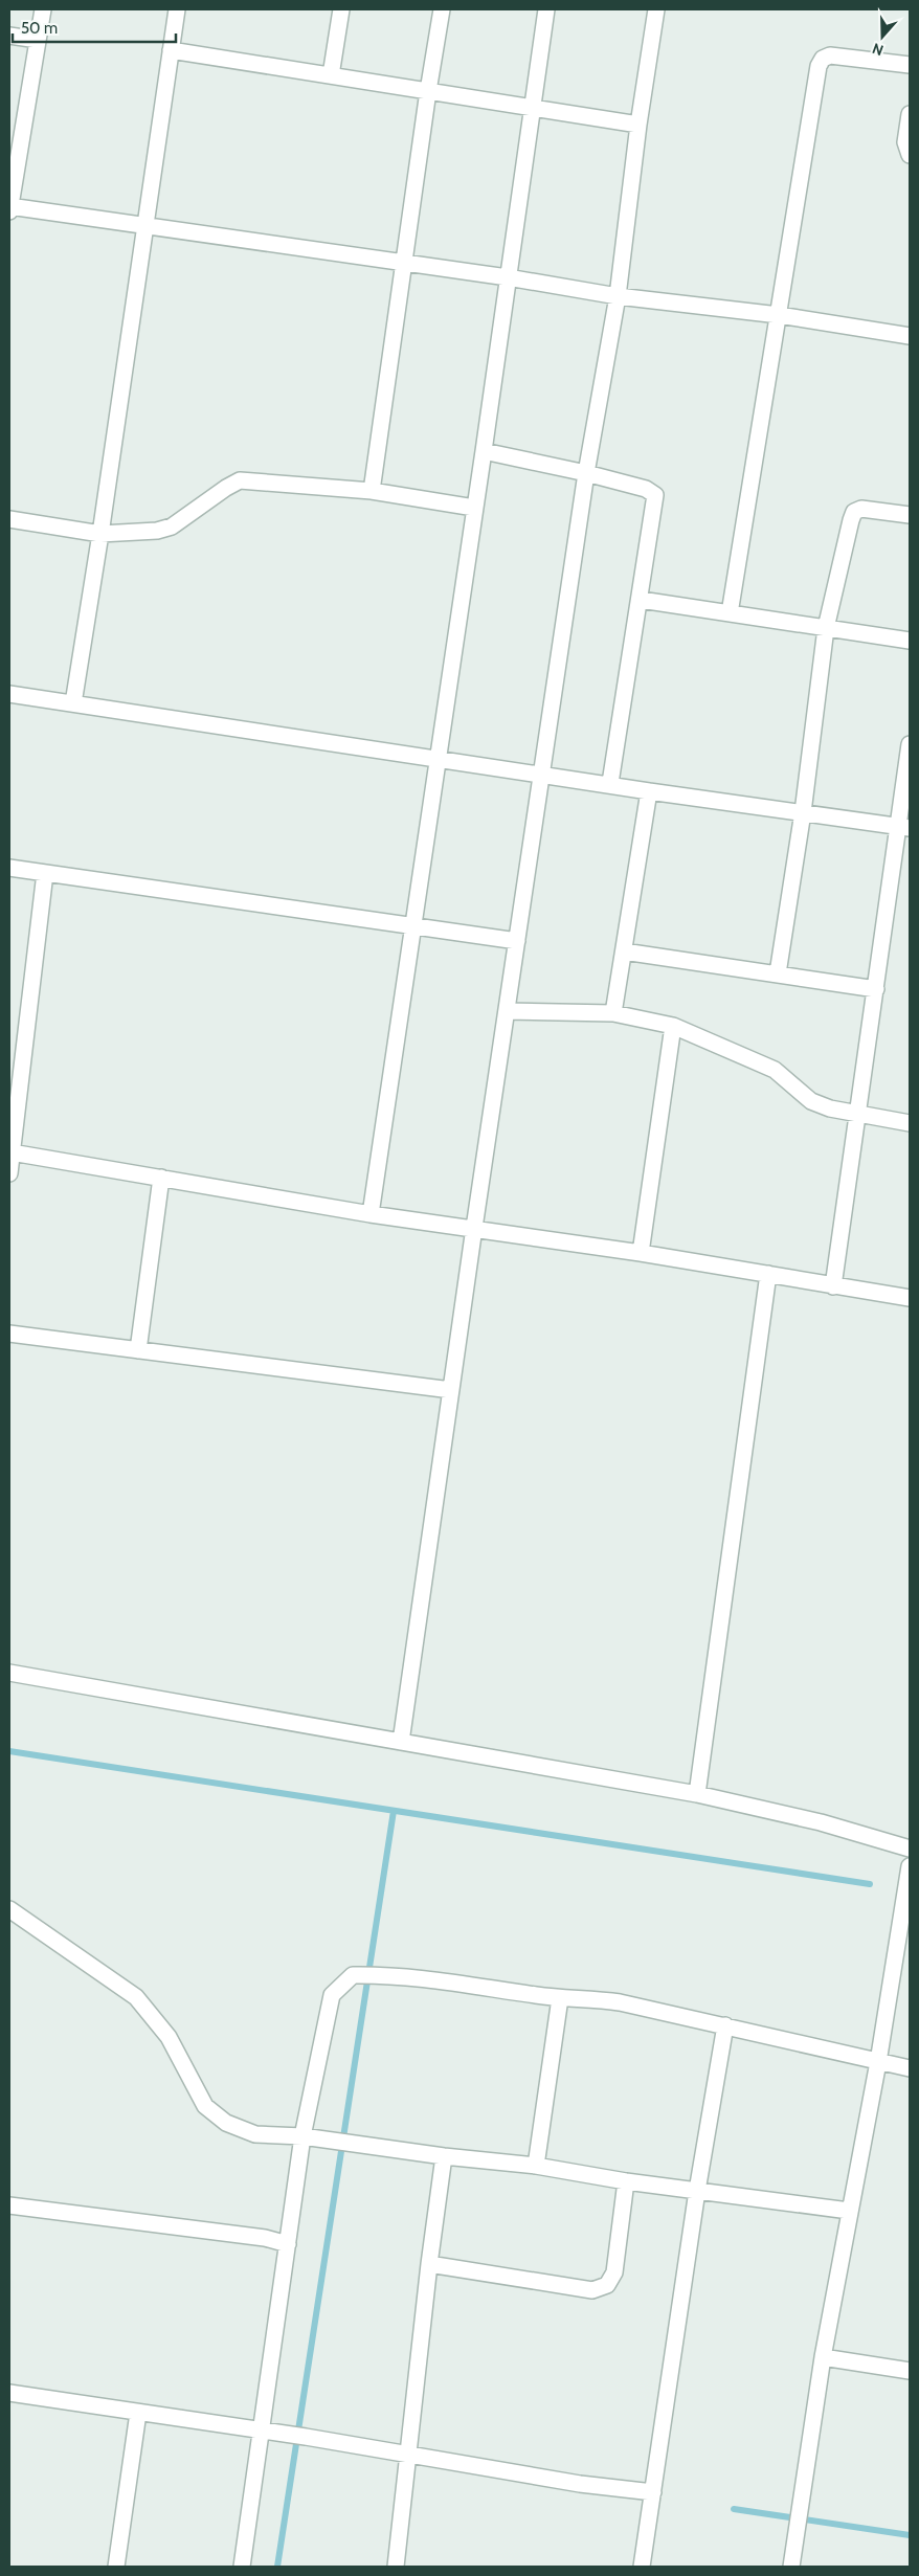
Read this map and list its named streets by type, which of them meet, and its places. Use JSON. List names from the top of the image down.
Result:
{
  "scale_bar": "50 m",
  "north": "bottom"
}
